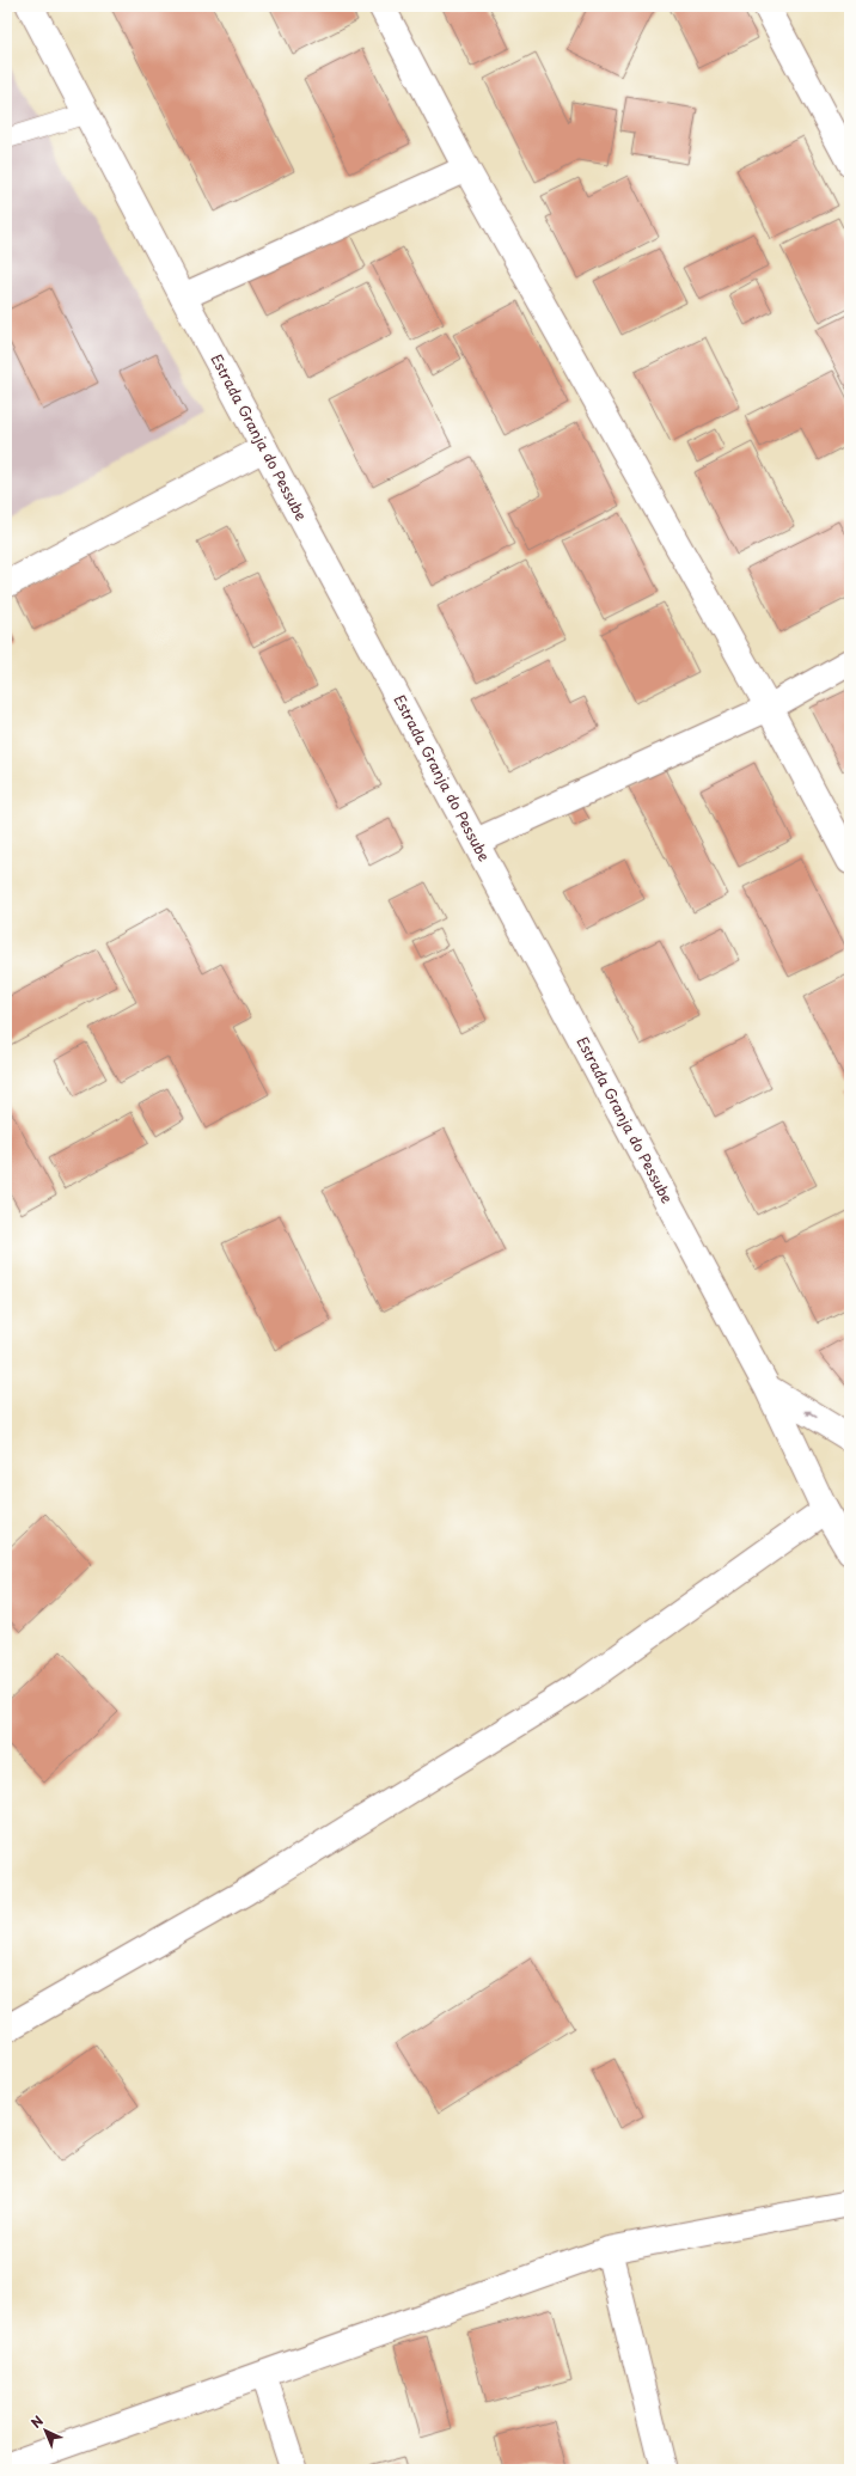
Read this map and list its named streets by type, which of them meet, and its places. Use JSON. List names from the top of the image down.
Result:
{
  "streets": {
    "street": ["Estrada Granja do Pessube"]
  },
  "north": "top left"
}
